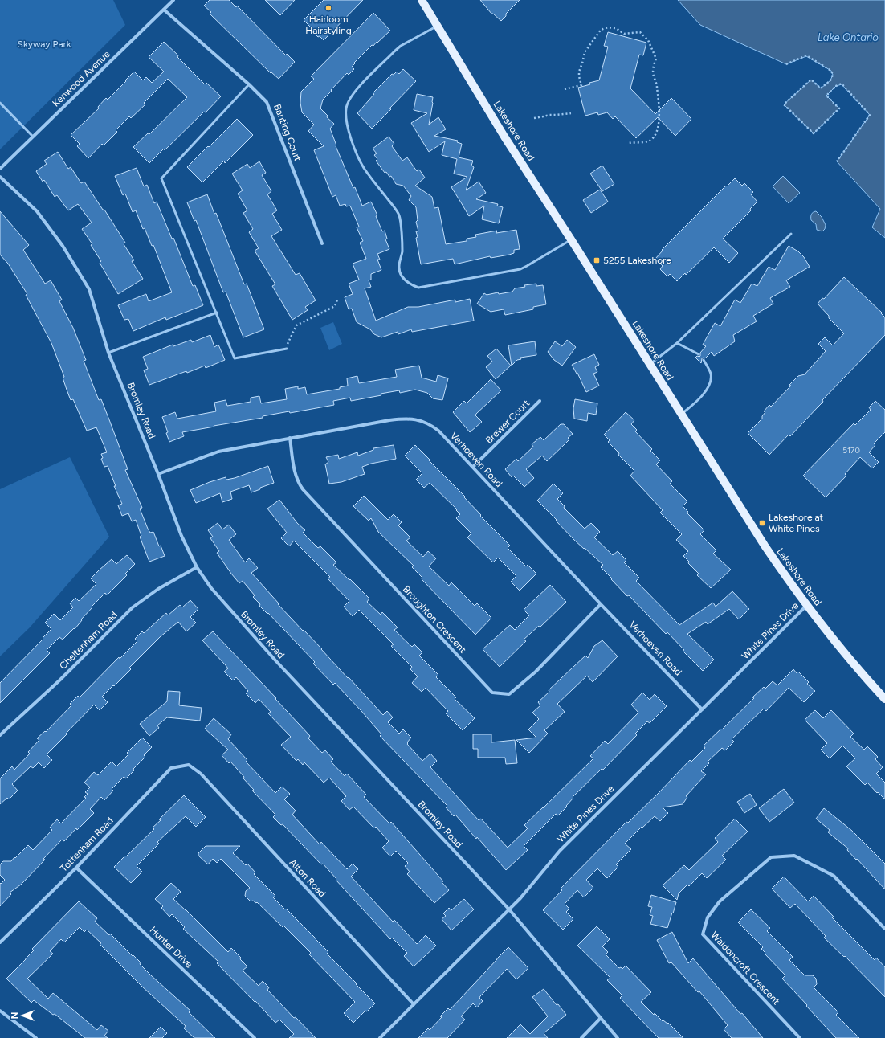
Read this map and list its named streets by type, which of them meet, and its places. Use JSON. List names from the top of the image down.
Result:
{
  "streets": {
    "main road": ["Lakeshore Road"],
    "street": [
      "Kenwood Avenue",
      "Banting Court",
      "Bromley Road",
      "Brewer Court",
      "Verhoeven Road",
      "Broughton Crescent",
      "White Pines Drive",
      "Cheltenham Road",
      "Tottenham Road",
      "Alton Road",
      "Hunter Drive",
      "Waldoncroft Crescent"
    ]
  },
  "crossings": [
    ["Kenwood Avenue", "Banting Court"],
    ["Lakeshore Road", "White Pines Drive"],
    ["Bromley Road", "Verhoeven Road"],
    ["Bromley Road", "White Pines Drive"],
    ["Bromley Road", "Cheltenham Road"],
    ["Brewer Court", "Verhoeven Road"],
    ["Verhoeven Road", "Broughton Crescent"],
    ["Verhoeven Road", "White Pines Drive"],
    ["White Pines Drive", "Alton Road"],
    ["Tottenham Road", "Alton Road"],
    ["Tottenham Road", "Hunter Drive"]
  ],
  "water": ["Lake Ontario"],
  "parks": ["Skyway Park"],
  "places": {
    "other": ["Hairloom Hairstyling"],
    "transit": ["5255 Lakeshore", "Lakeshore at White Pines"]
  },
  "house_numbers": ["5170"],
  "north": "left"
}
